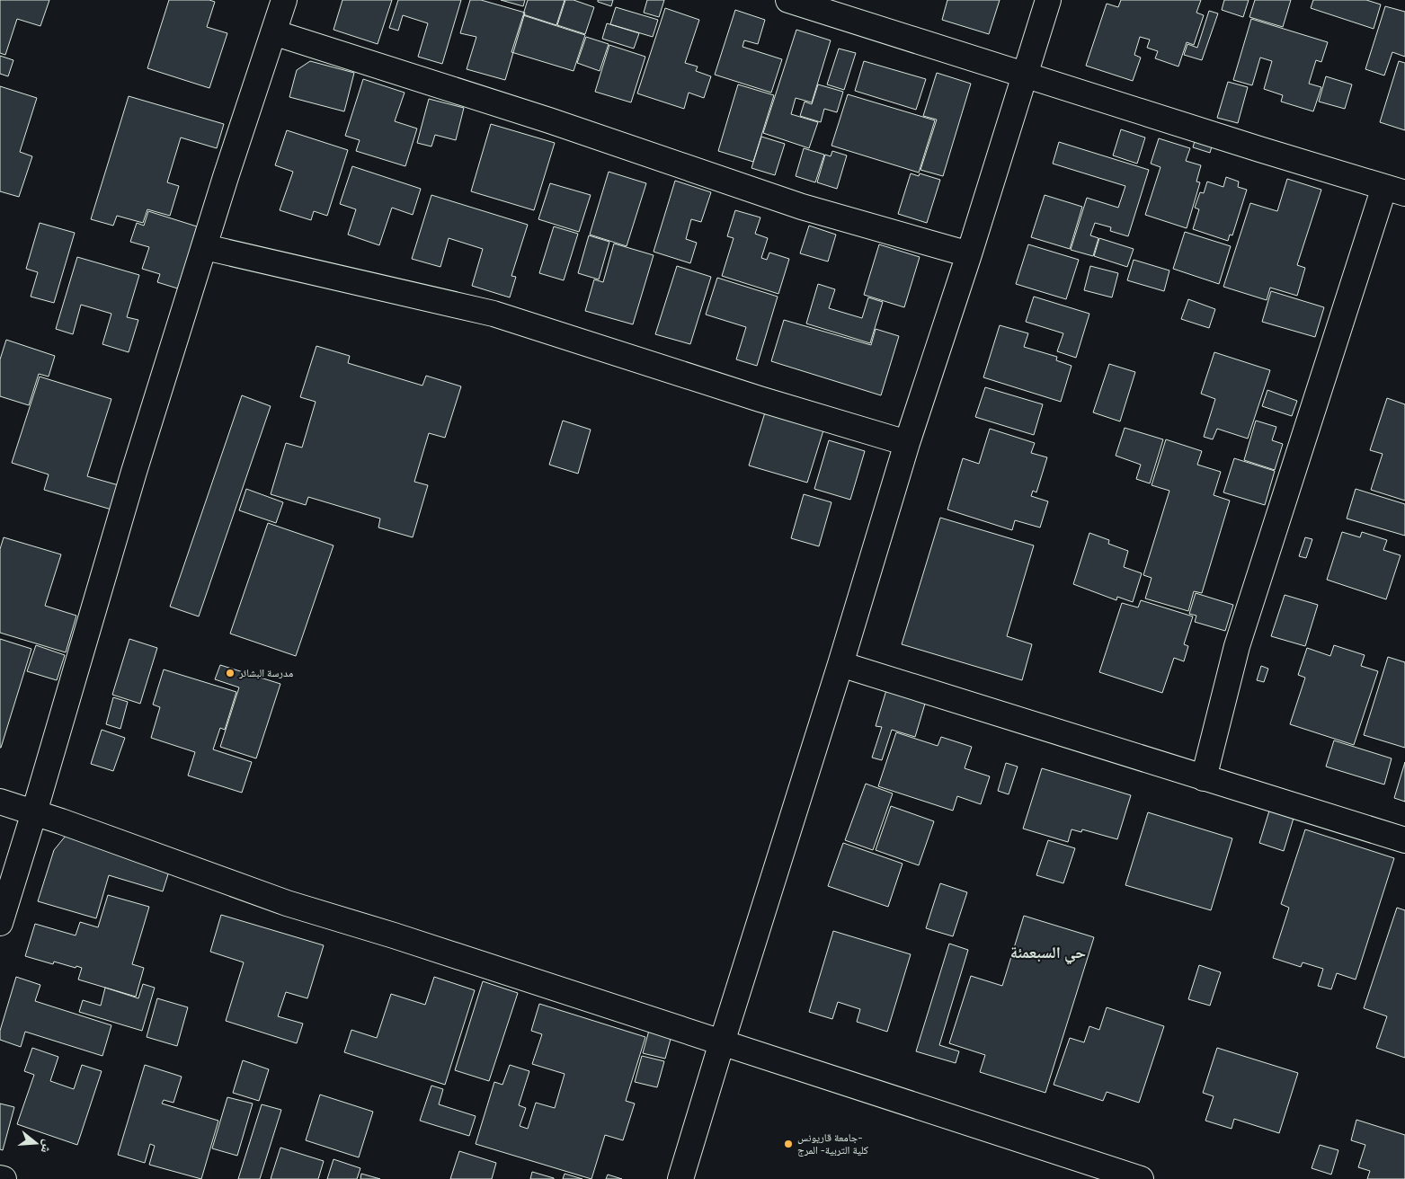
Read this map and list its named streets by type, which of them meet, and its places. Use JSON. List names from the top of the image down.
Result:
{
  "districts": ["حي السبعمئة"],
  "places": ["مدرسة البشائر", "جامعة قاريونس- كلية التربية- المرج"],
  "north": "right"
}
